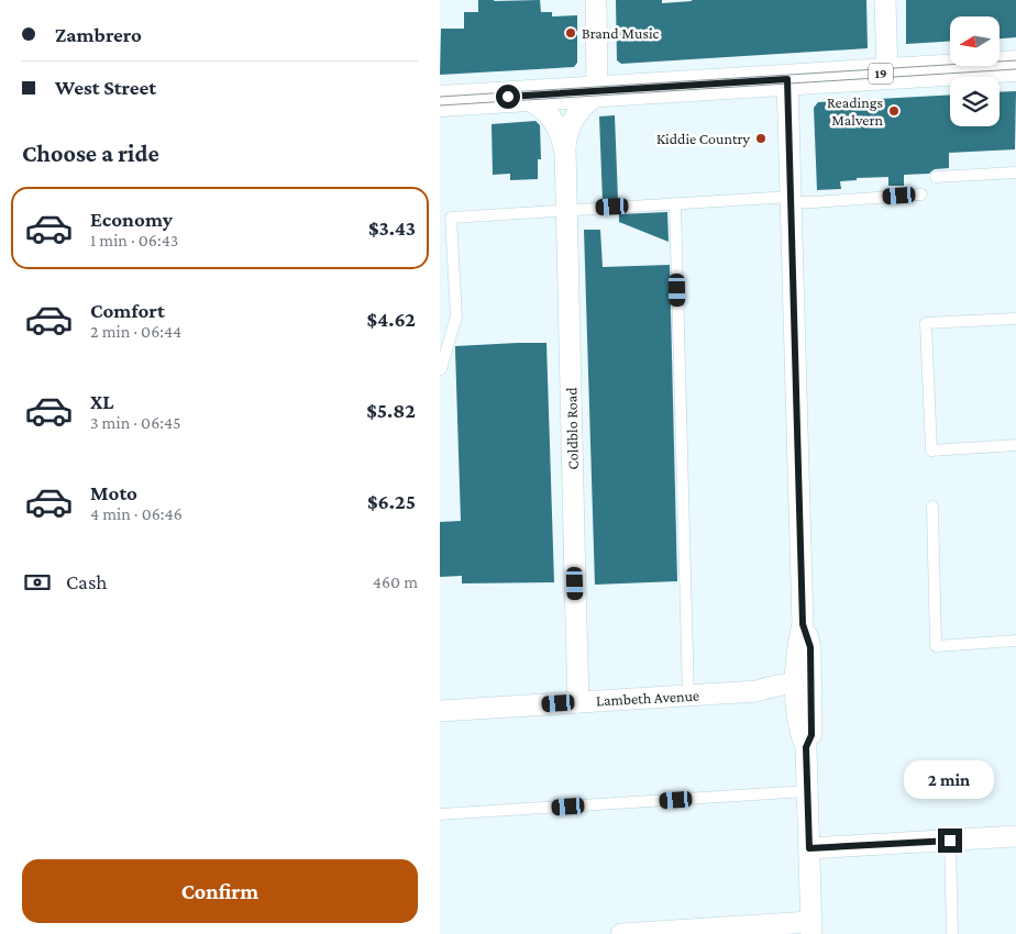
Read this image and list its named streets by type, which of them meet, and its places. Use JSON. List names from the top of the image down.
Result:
{
  "streets": {
    "main road": ["19"],
    "street": ["Coldblo Road", "Lambeth Avenue"]
  },
  "crossings": [
    ["19", "Coldblo Road"],
    ["Coldblo Road", "Lambeth Avenue"]
  ],
  "places": ["Brand Music", "Readings Malvern", "Kiddie Country"],
  "north": "left",
  "page": {
    "banner": ["Zambrero", "West Street"],
    "heading": "Choose a ride",
    "list": [
      {
        "name": "Economy",
        "note": "1 min · 06:43",
        "value": "$3.43"
      },
      {
        "name": "Comfort",
        "note": "2 min · 06:44",
        "value": "$4.62"
      },
      {
        "name": "XL",
        "note": "3 min · 06:45",
        "value": "$5.82"
      },
      {
        "name": "Moto",
        "note": "4 min · 06:46",
        "value": "$6.25"
      }
    ],
    "pay": ["Cash", "460 m"],
    "bubble": "2 min",
    "buttons": "Confirm"
  }
}
